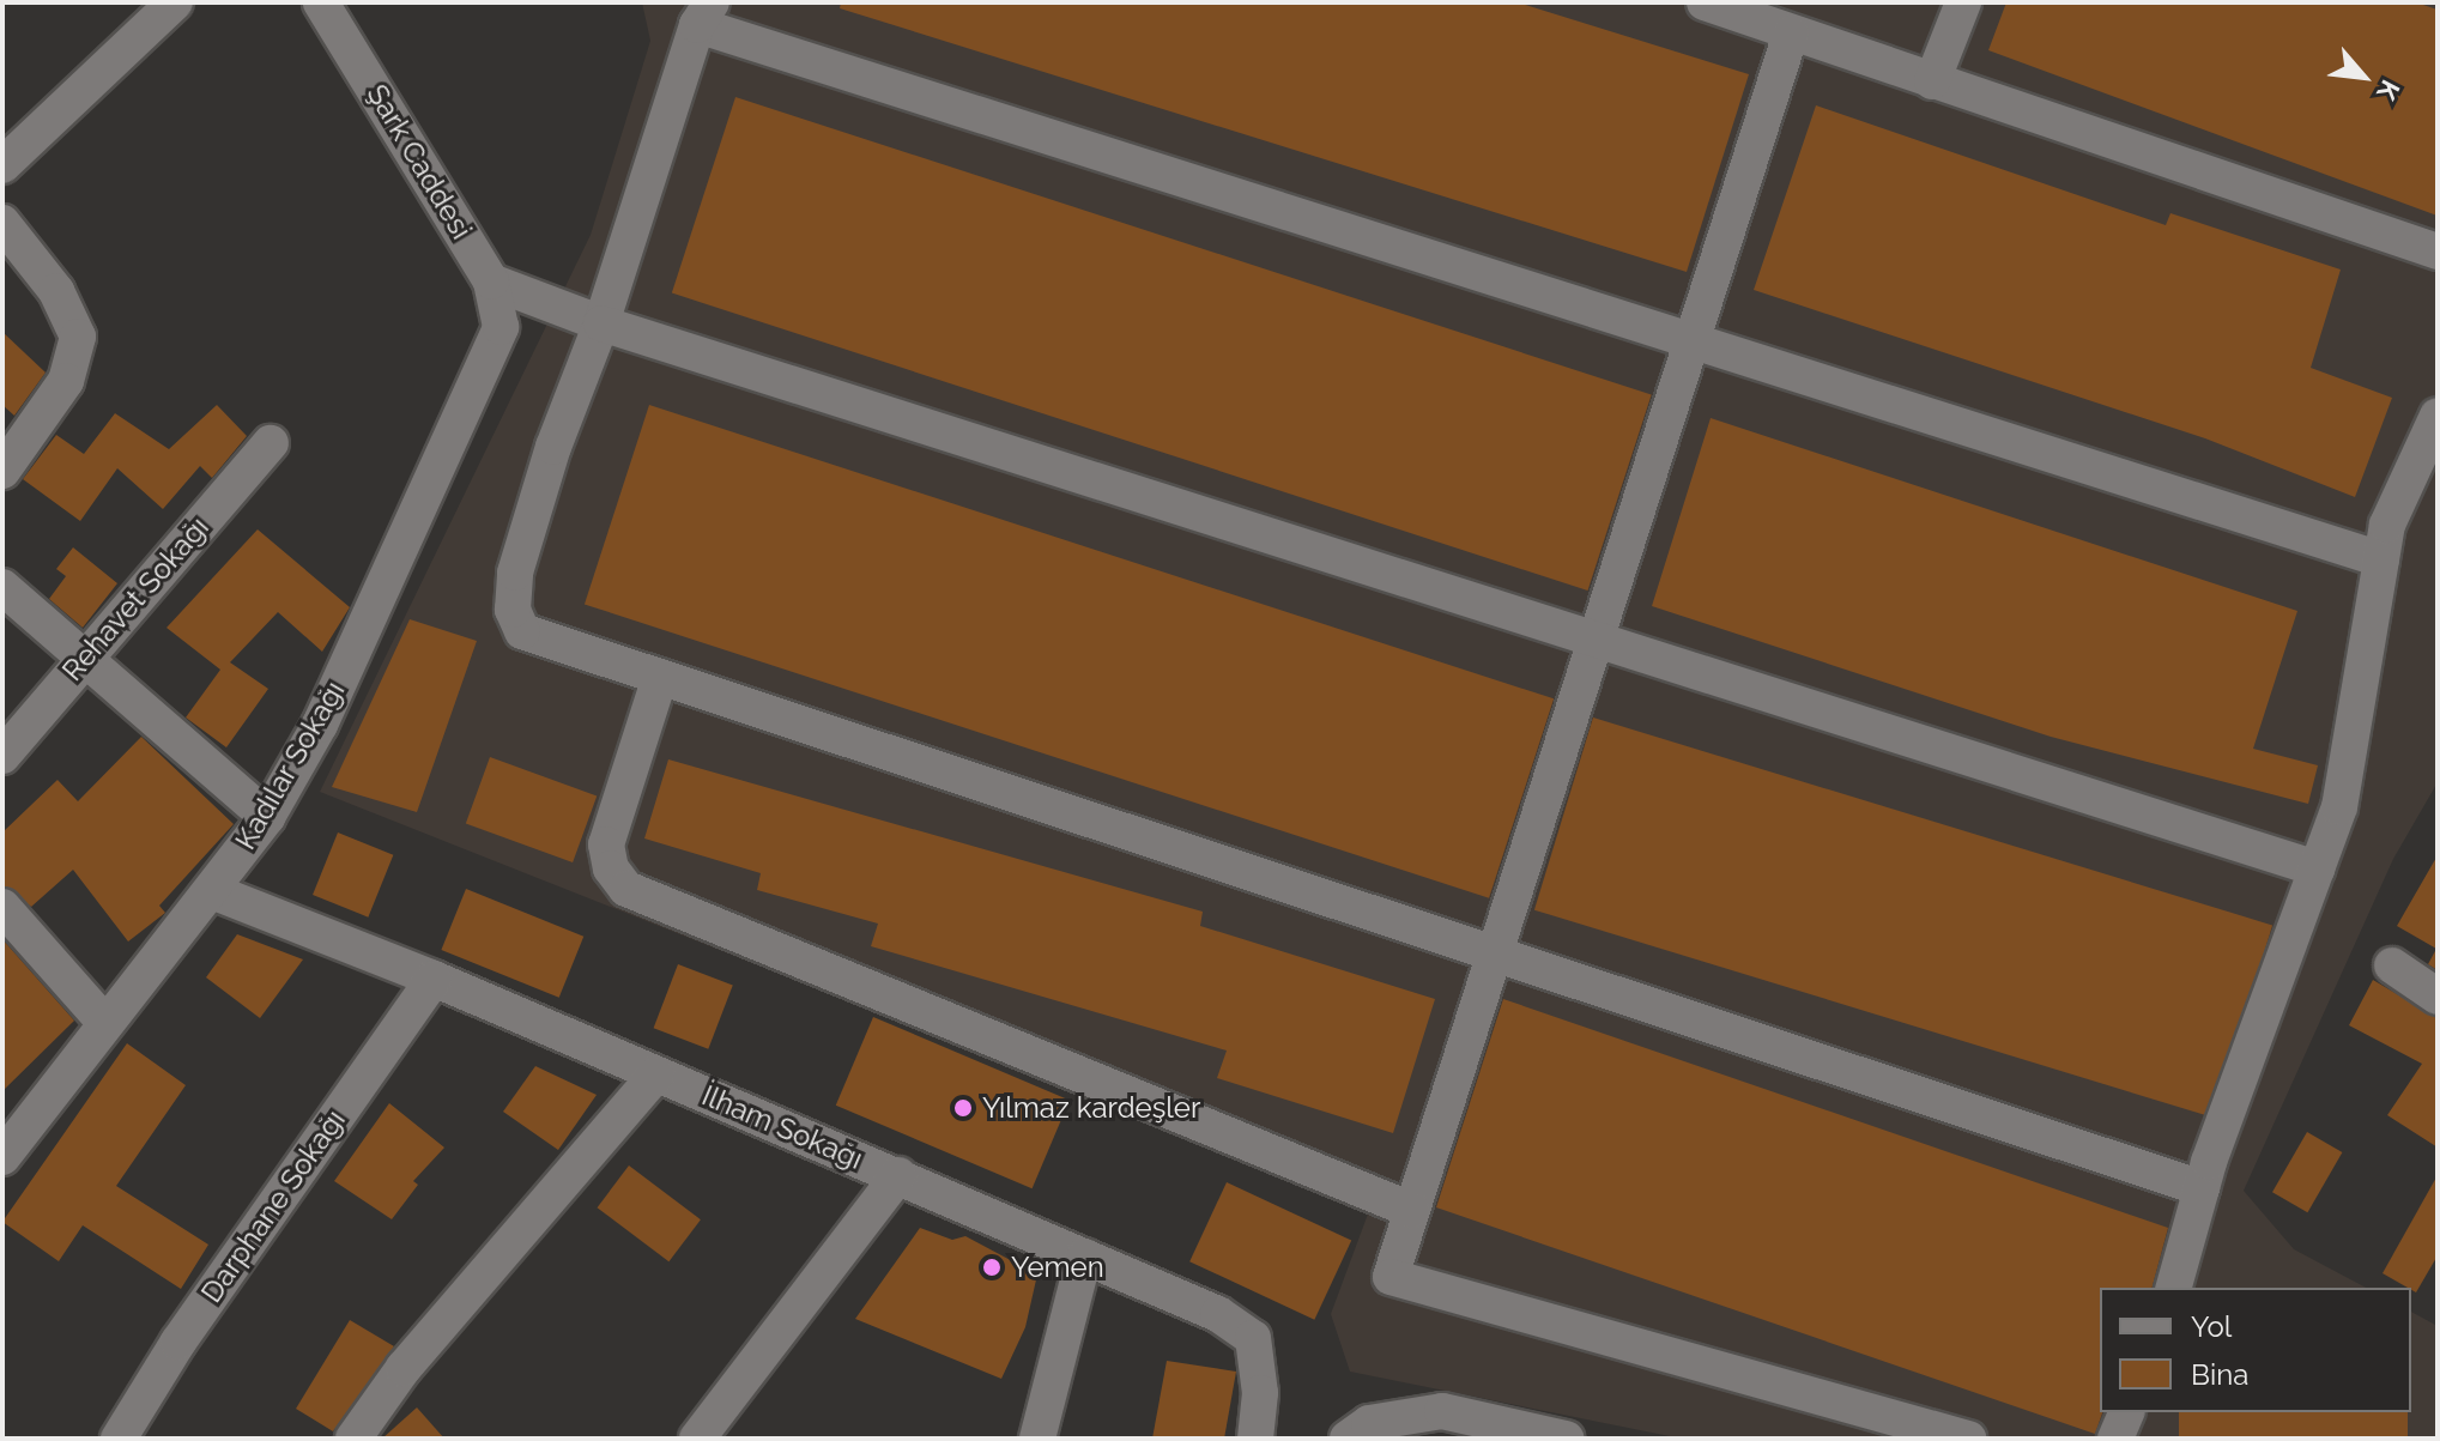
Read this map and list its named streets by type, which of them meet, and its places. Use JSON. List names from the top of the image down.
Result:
{
  "streets": {
    "street": [
      "Şark Caddesi",
      "Rehavet Sokağı",
      "Kadılar Sokağı",
      "İlham Sokağı",
      "Darphane Sokağı"
    ]
  },
  "crossings": [
    ["Şark Caddesi", "Kadılar Sokağı"],
    ["Kadılar Sokağı", "İlham Sokağı"],
    ["İlham Sokağı", "Darphane Sokağı"]
  ],
  "places": ["Yılmaz kardeşler", "Yemen"],
  "legend": ["Yol", "Bina"],
  "north": "bottom right"
}
